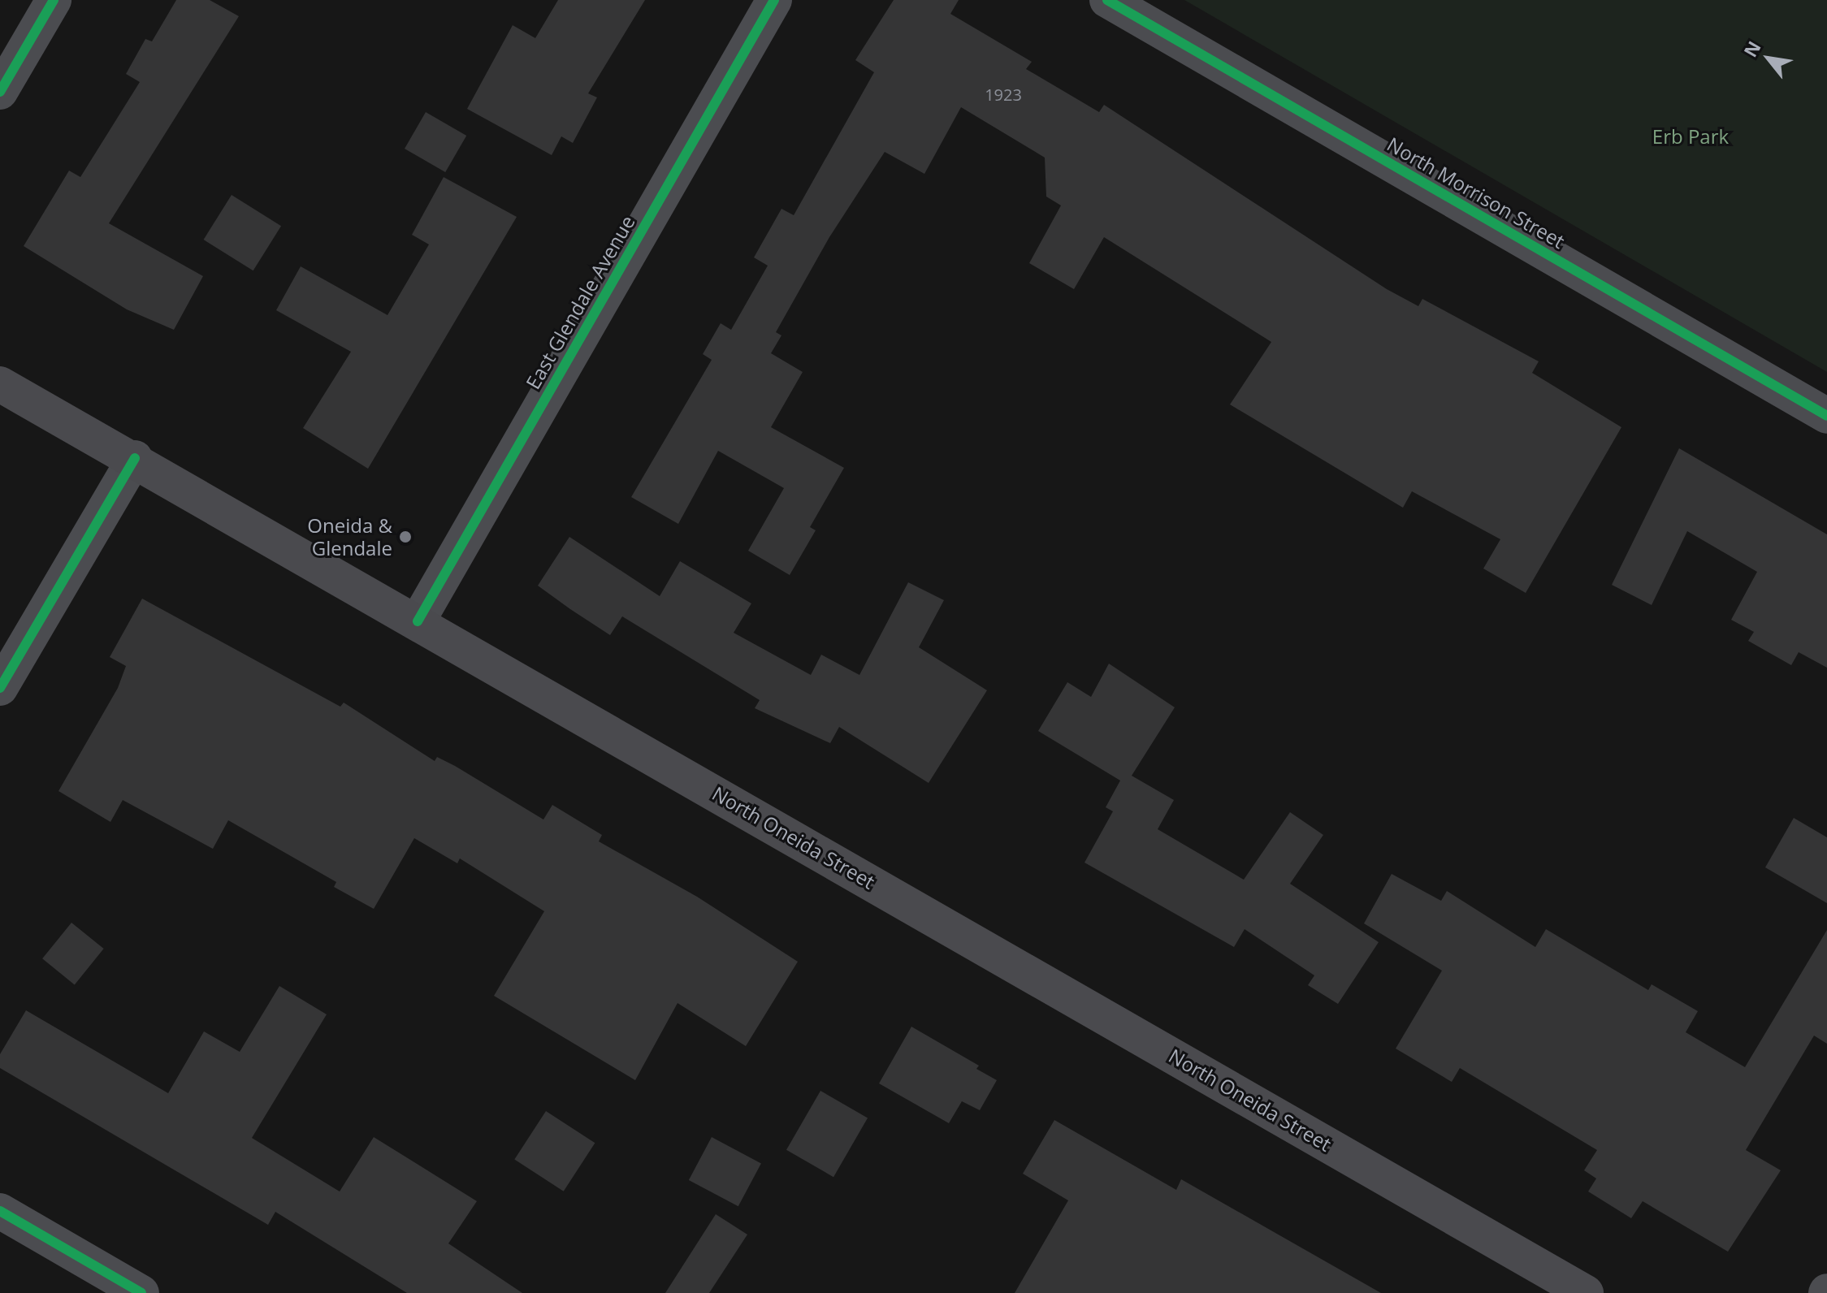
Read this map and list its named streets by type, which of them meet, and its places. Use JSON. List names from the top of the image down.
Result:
{
  "streets": {
    "main road": ["North Oneida Street"],
    "street": ["North Morrison Street", "East Glendale Avenue"]
  },
  "crossings": [
    ["East Glendale Avenue", "North Oneida Street"]
  ],
  "parks": ["Erb Park"],
  "places": ["Oneida & Glendale"],
  "house_numbers": ["1923"],
  "north": "top left"
}
